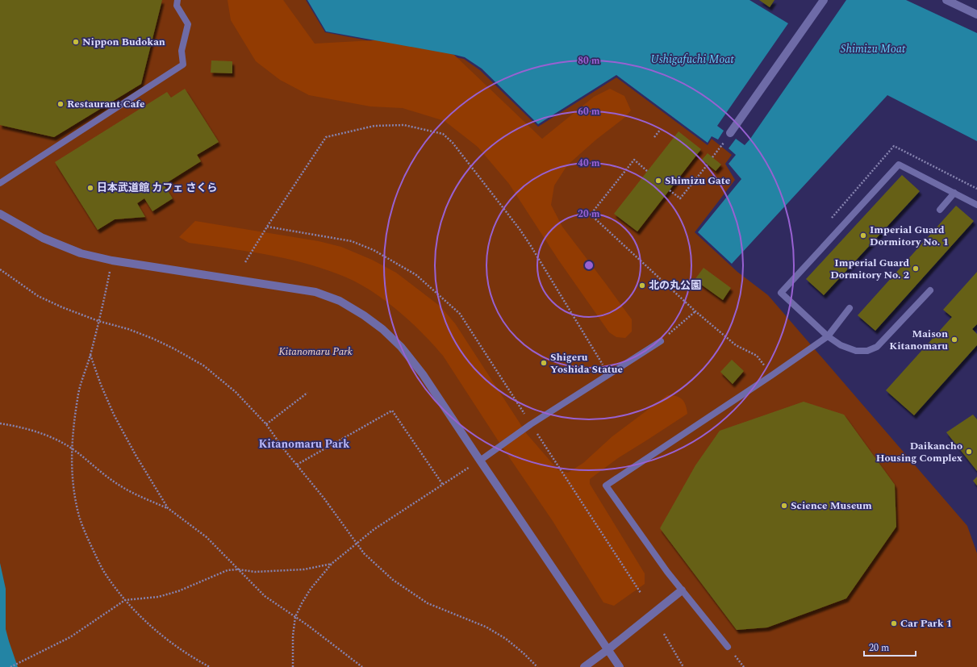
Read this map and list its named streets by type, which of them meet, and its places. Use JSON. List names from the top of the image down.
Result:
{
  "districts": ["Kitanomaru Park"],
  "water": ["Shimizu Moat", "Ushigafuchi Moat"],
  "parks": ["Kitanomaru Park"],
  "places": [
    "Nippon Budokan",
    "Restaurant Cafe",
    "Shimizu Gate",
    "日本武道館 カフェ さくら",
    "Imperial Guard Dormitory No. 1",
    "Imperial Guard Dormitory No. 2",
    "北の丸公園",
    "Maison Kitanomaru",
    "Shigeru Yoshida Statue",
    "Daikancho Housing Complex",
    "Science Museum",
    "Car Park 1"
  ],
  "scale_bar": "20 m",
  "rings": [
    "80 m",
    "60 m",
    "40 m",
    "20 m"
  ]
}
